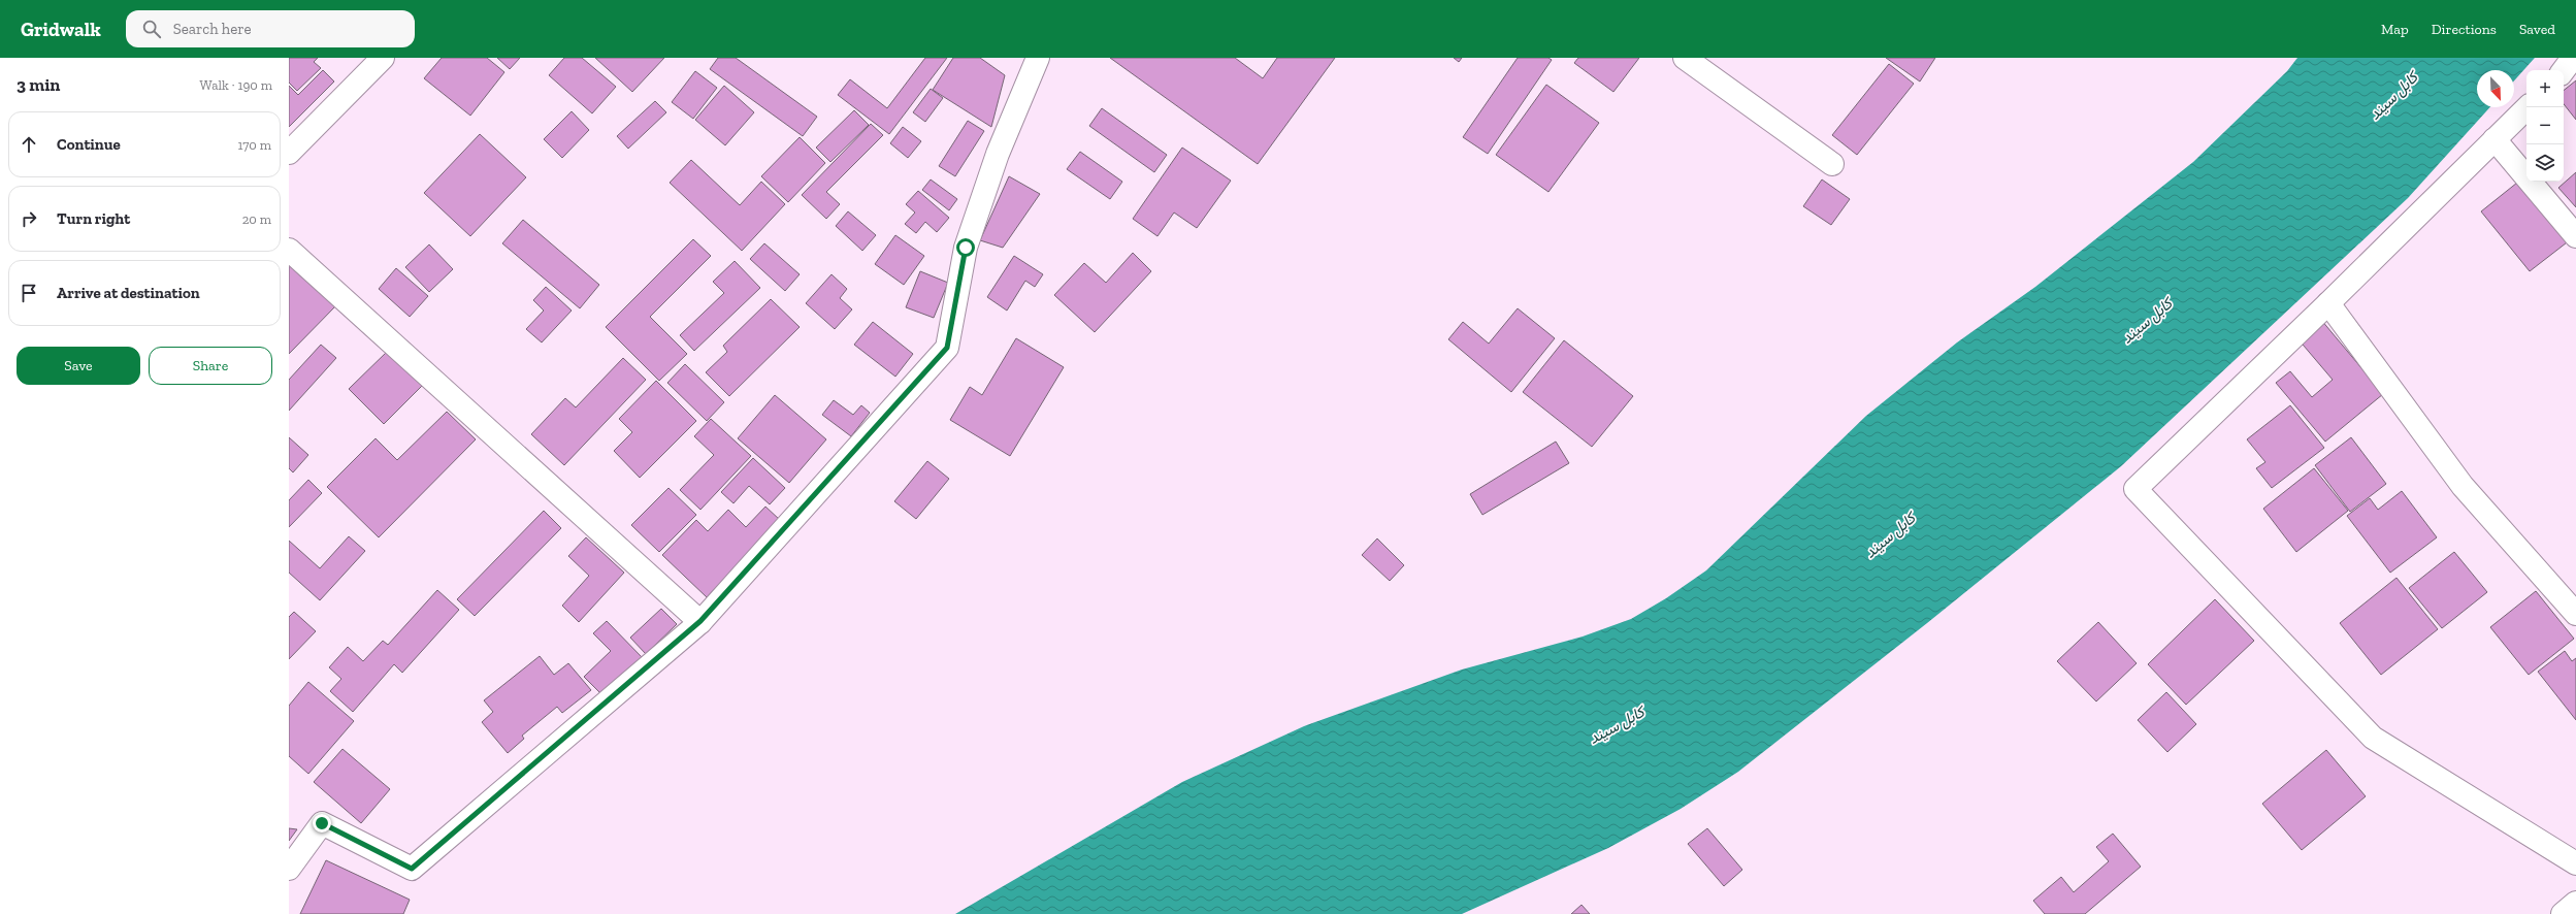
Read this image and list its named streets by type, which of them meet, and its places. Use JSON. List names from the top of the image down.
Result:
{
  "water": ["کابل سيند"],
  "north": "bottom right",
  "page": {
    "header": "Gridwalk",
    "search": "Search here",
    "nav": ["Map", "Directions", "Saved"],
    "heading": ["3 min", "Walk · 190 m"],
    "map_buttons": ["+", "−"],
    "list": [
      ["Continue", "170 m"],
      ["Turn right", "20 m"],
      "Arrive at destination"
    ],
    "buttons": ["Save", "Share"]
  }
}
